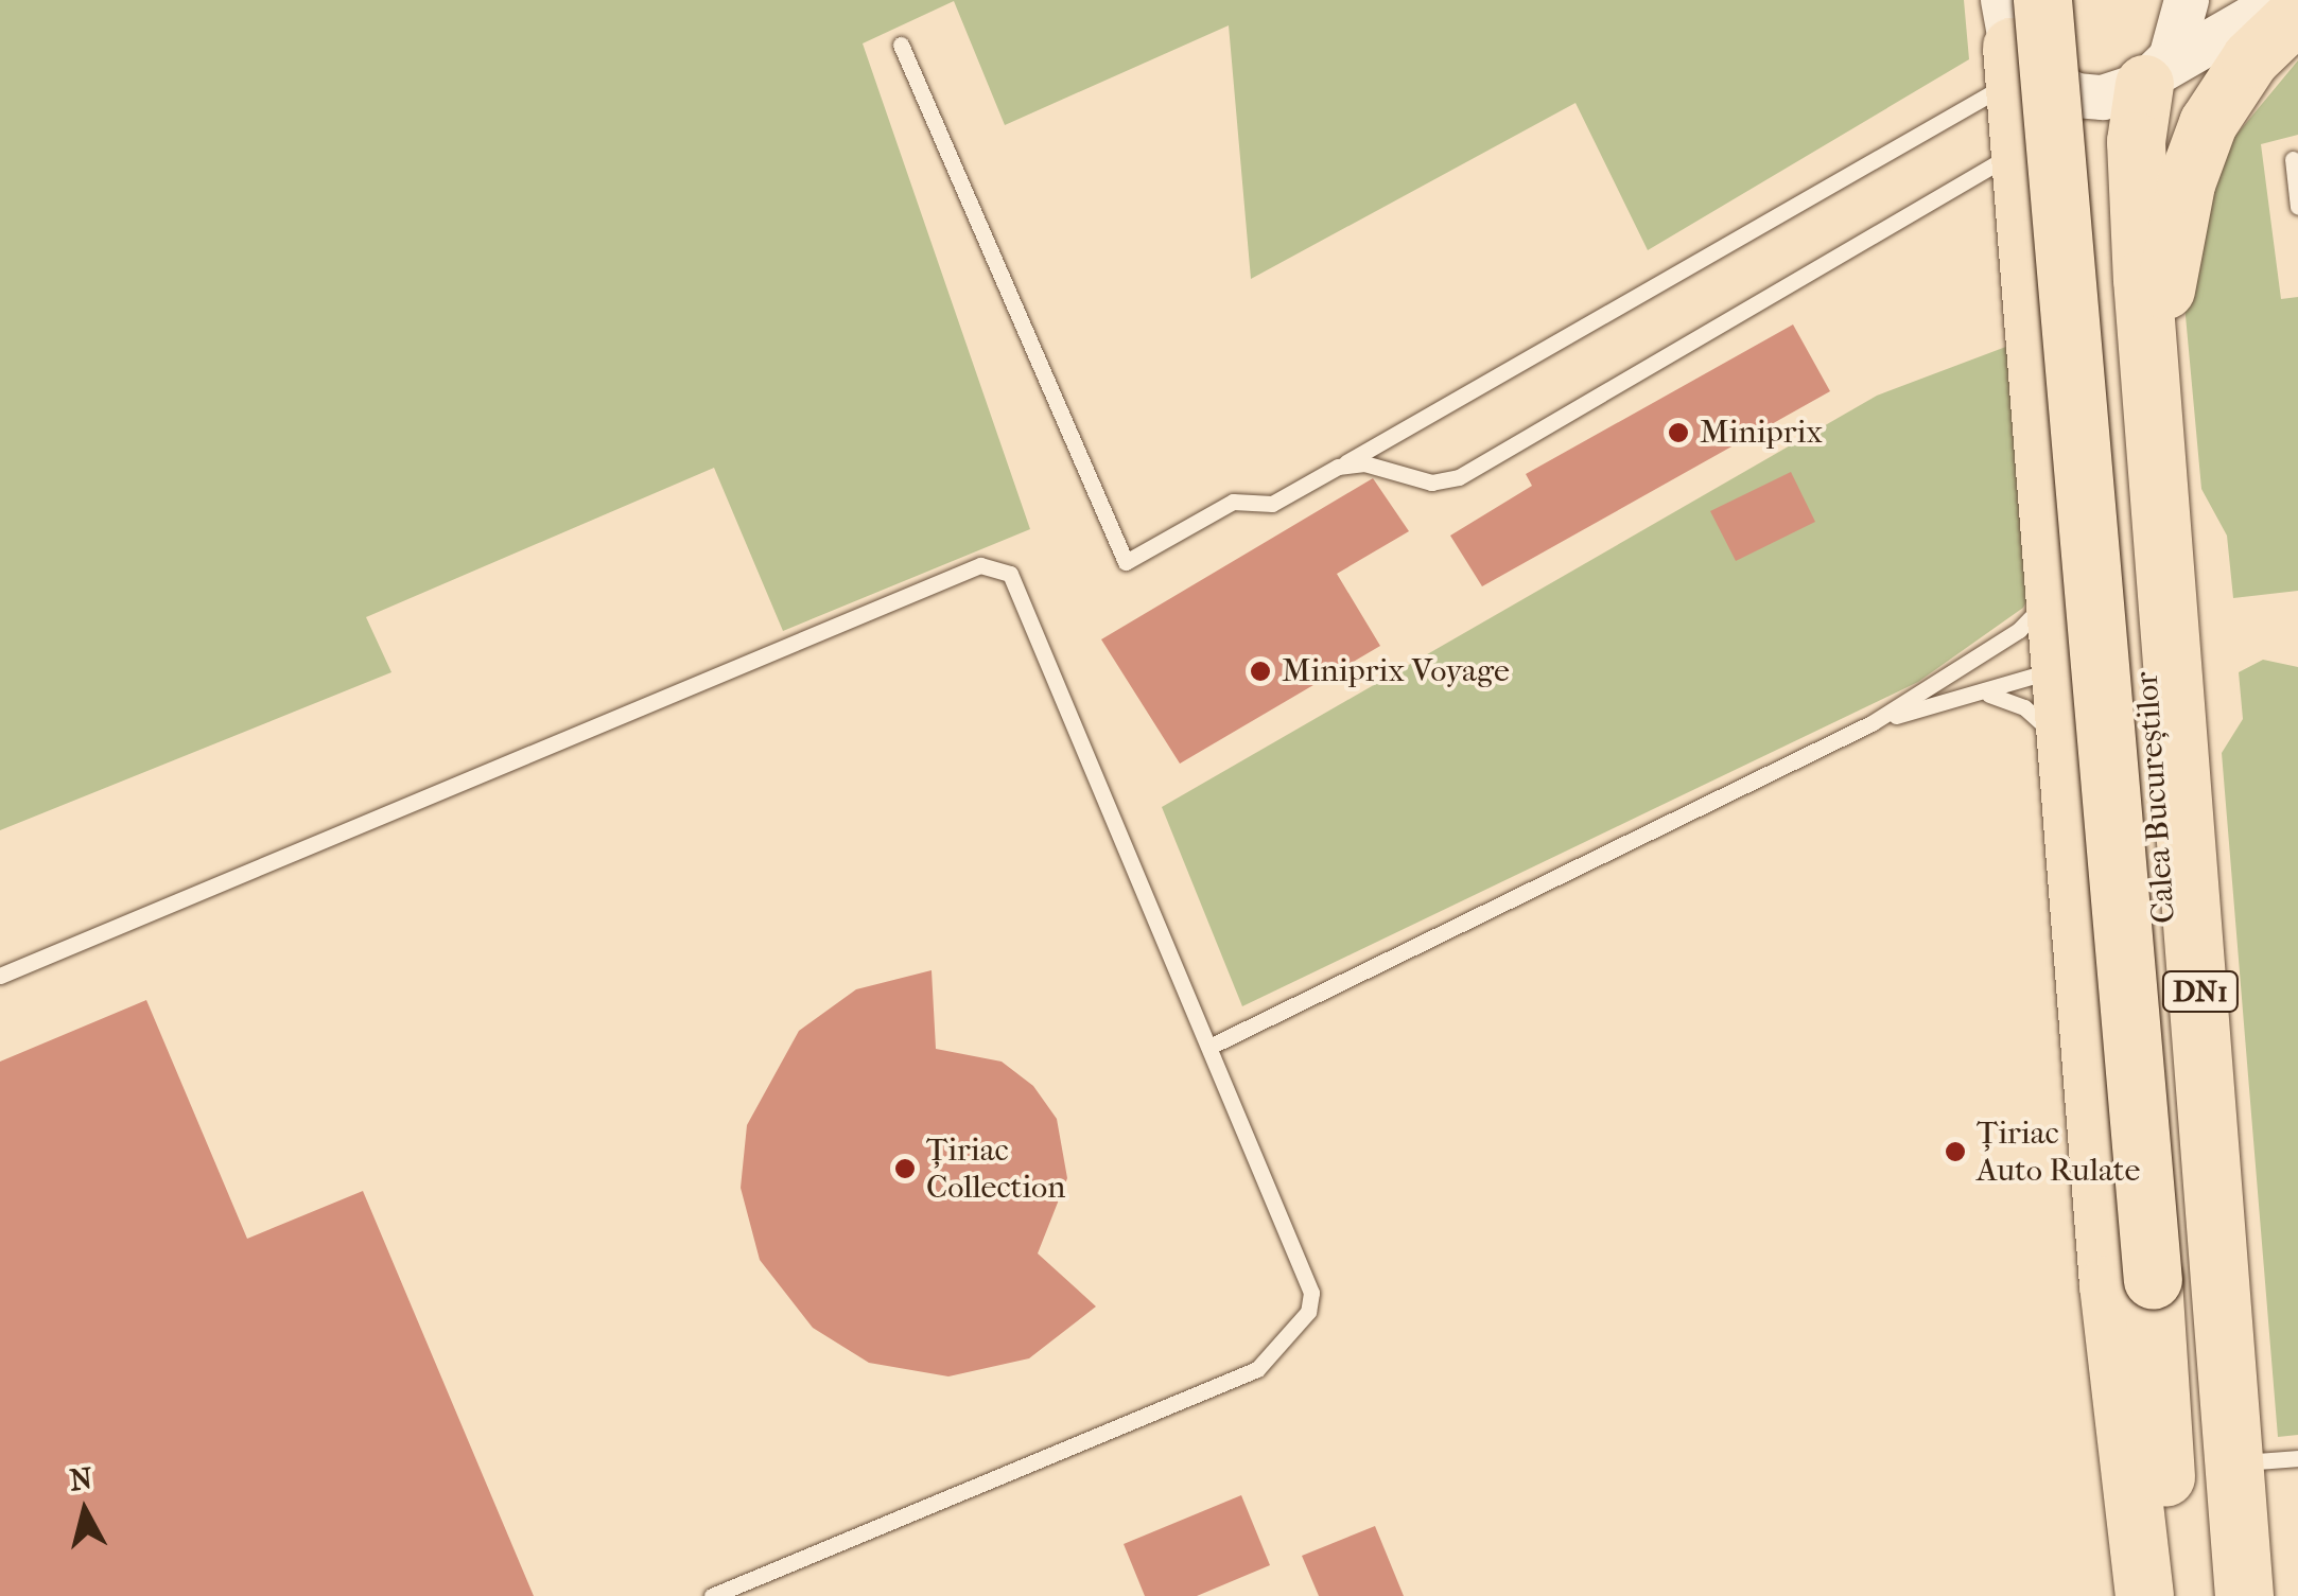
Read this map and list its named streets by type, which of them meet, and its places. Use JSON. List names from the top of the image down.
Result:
{
  "streets": {
    "highway": ["Calea Bucureștilor", "DN1"]
  },
  "places": [
    "Miniprix",
    "Miniprix Voyage",
    "Țiriac Auto Rulate",
    "Țiriac Collection"
  ],
  "north": "top"
}
